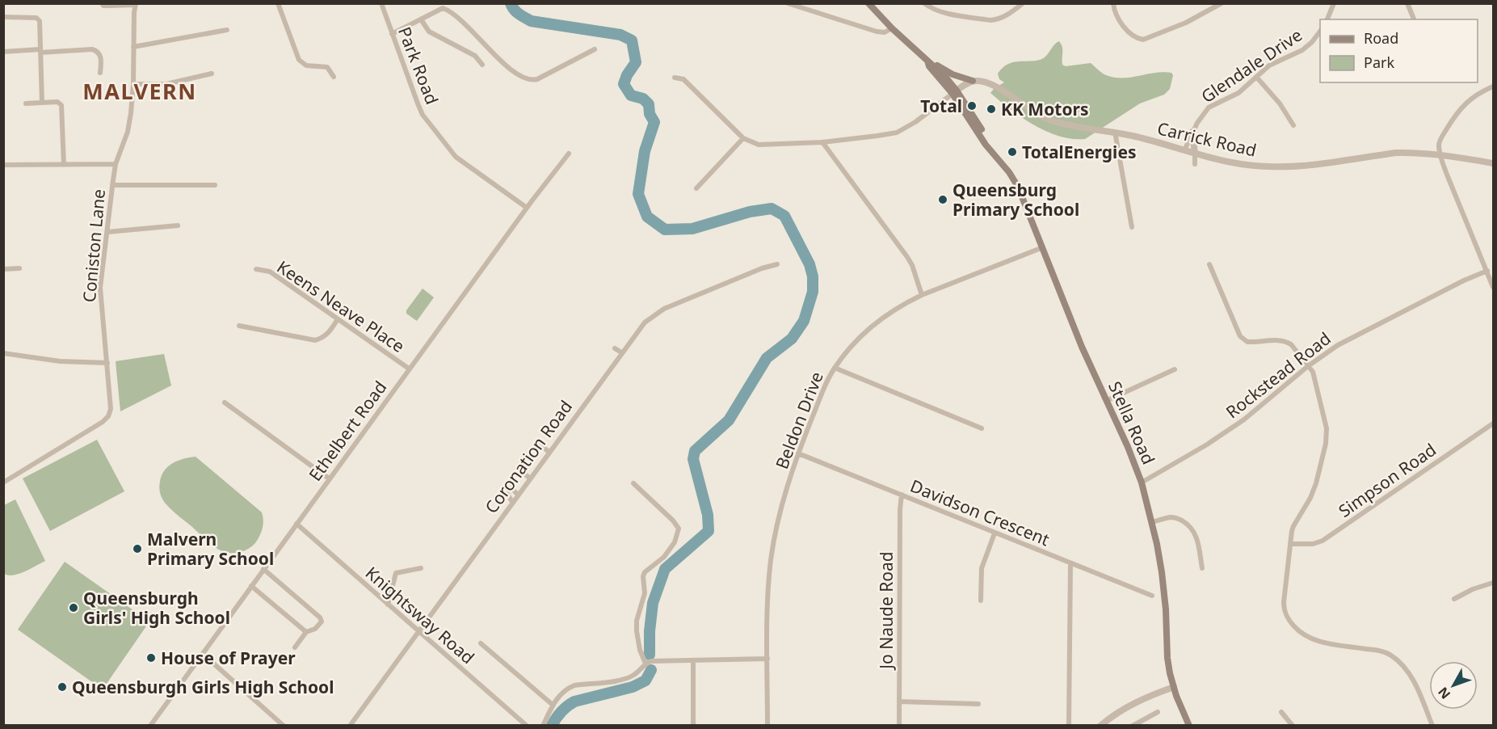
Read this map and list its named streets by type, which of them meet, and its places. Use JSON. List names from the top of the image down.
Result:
{
  "streets": {
    "main road": ["Stella Road"],
    "street": [
      "Park Road",
      "Glendale Drive",
      "Carrick Road",
      "Coniston Lane",
      "Keens Neave Place",
      "Rockstead Road",
      "Beldon Drive",
      "Ethelbert Road",
      "Coronation Road",
      "Simpson Road",
      "Davidson Crescent",
      "Jo Naude Road",
      "Knightsway Road"
    ]
  },
  "crossings": [
    ["Park Road", "Ethelbert Road"],
    ["Glendale Drive", "Carrick Road"],
    ["Keens Neave Place", "Ethelbert Road"],
    ["Rockstead Road", "Stella Road"],
    ["Beldon Drive", "Stella Road"],
    ["Beldon Drive", "Davidson Crescent"],
    ["Ethelbert Road", "Knightsway Road"],
    ["Coronation Road", "Knightsway Road"],
    ["Davidson Crescent", "Jo Naude Road"]
  ],
  "districts": ["MALVERN"],
  "places": [
    "Total",
    "KK Motors",
    "TotalEnergies",
    "Queensburg Primary School",
    "Malvern Primary School",
    "Queensburgh Girls' High School",
    "House of Prayer",
    "Queensburgh Girls High School"
  ],
  "legend": ["Road", "Park"],
  "north": "bottom left"
}
